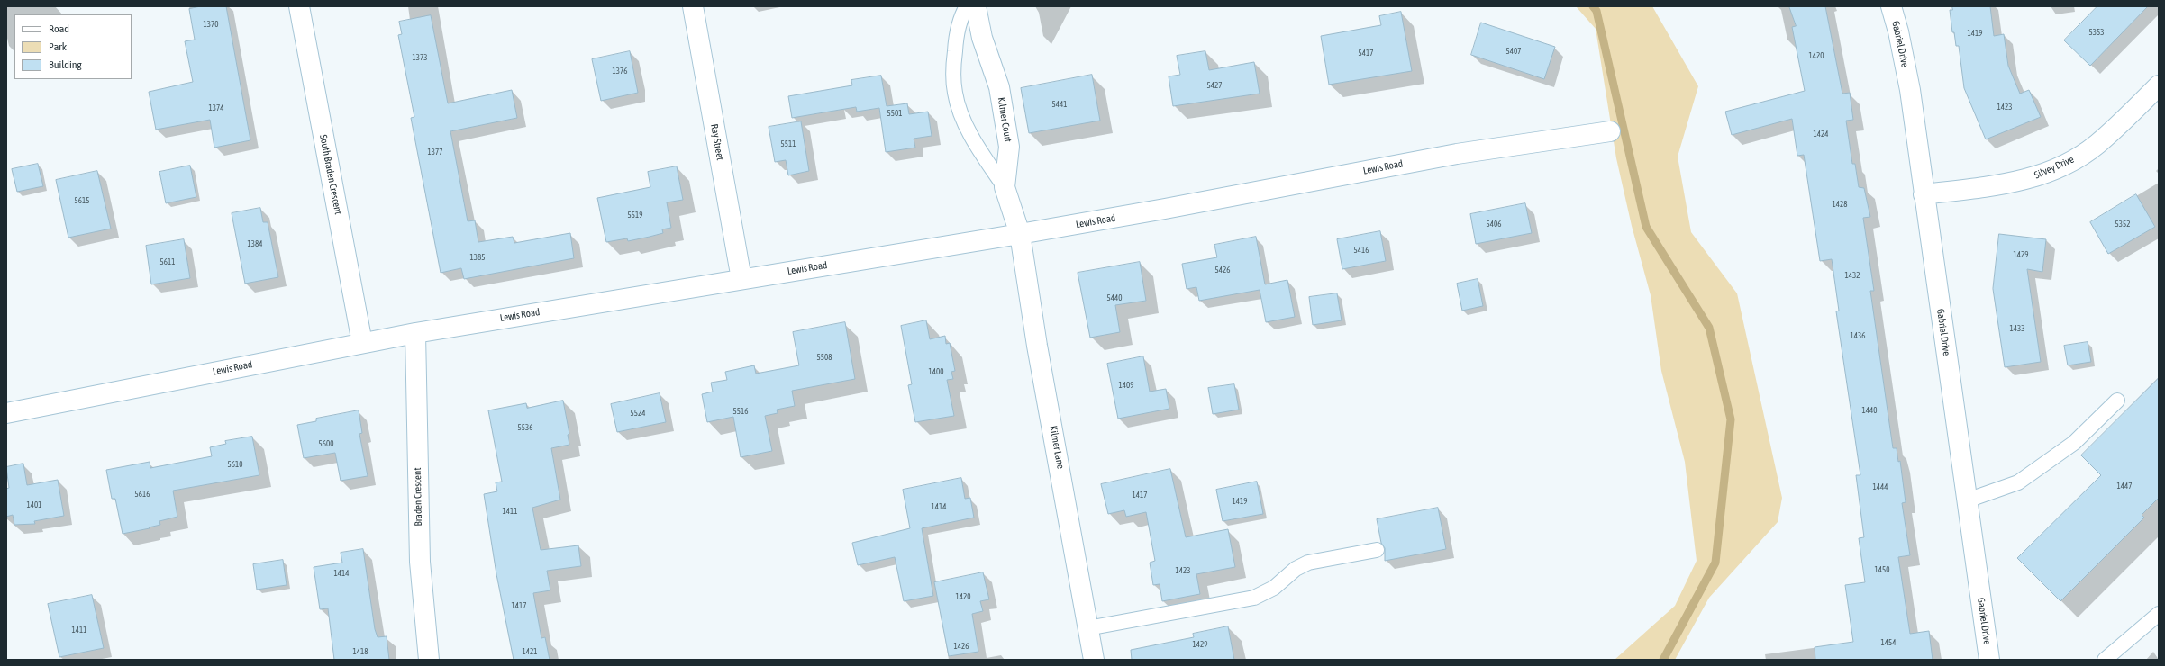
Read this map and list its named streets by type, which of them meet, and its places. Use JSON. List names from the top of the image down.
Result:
{
  "streets": {
    "street": [
      "Gabriel Drive",
      "Kilmer Court",
      "Ray Street",
      "Lewis Road",
      "Silvey Drive",
      "South Braden Crescent",
      "Kilmer Lane",
      "Braden Crescent"
    ]
  },
  "crossings": [
    ["Gabriel Drive", "Silvey Drive"],
    ["Kilmer Court", "Lewis Road"],
    ["Kilmer Court", "Kilmer Lane"],
    ["Ray Street", "Lewis Road"],
    ["Lewis Road", "South Braden Crescent"],
    ["Lewis Road", "Kilmer Lane"],
    ["Lewis Road", "Braden Crescent"]
  ],
  "house_numbers": [
    "1370",
    "5353",
    "1419",
    "5407",
    "5417",
    "1420",
    "1373",
    "1376",
    "5427",
    "5441",
    "1423",
    "1374",
    "5501",
    "1424",
    "5511",
    "1377",
    "5615",
    "1428",
    "5519",
    "5406",
    "5352",
    "1384",
    "5416",
    "1429",
    "1385",
    "5611",
    "5426",
    "1432",
    "5440",
    "1433",
    "1436",
    "5508",
    "1400",
    "1409",
    "1440",
    "5516",
    "5524",
    "5536",
    "5600",
    "5610",
    "1447",
    "1444",
    "5616",
    "1417",
    "1419",
    "1401",
    "1414",
    "1411",
    "1450",
    "1423",
    "1414",
    "1420",
    "1417",
    "1411",
    "1454",
    "1429",
    "1426",
    "1418",
    "1421"
  ],
  "legend": ["Road", "Park", "Building"]
}
